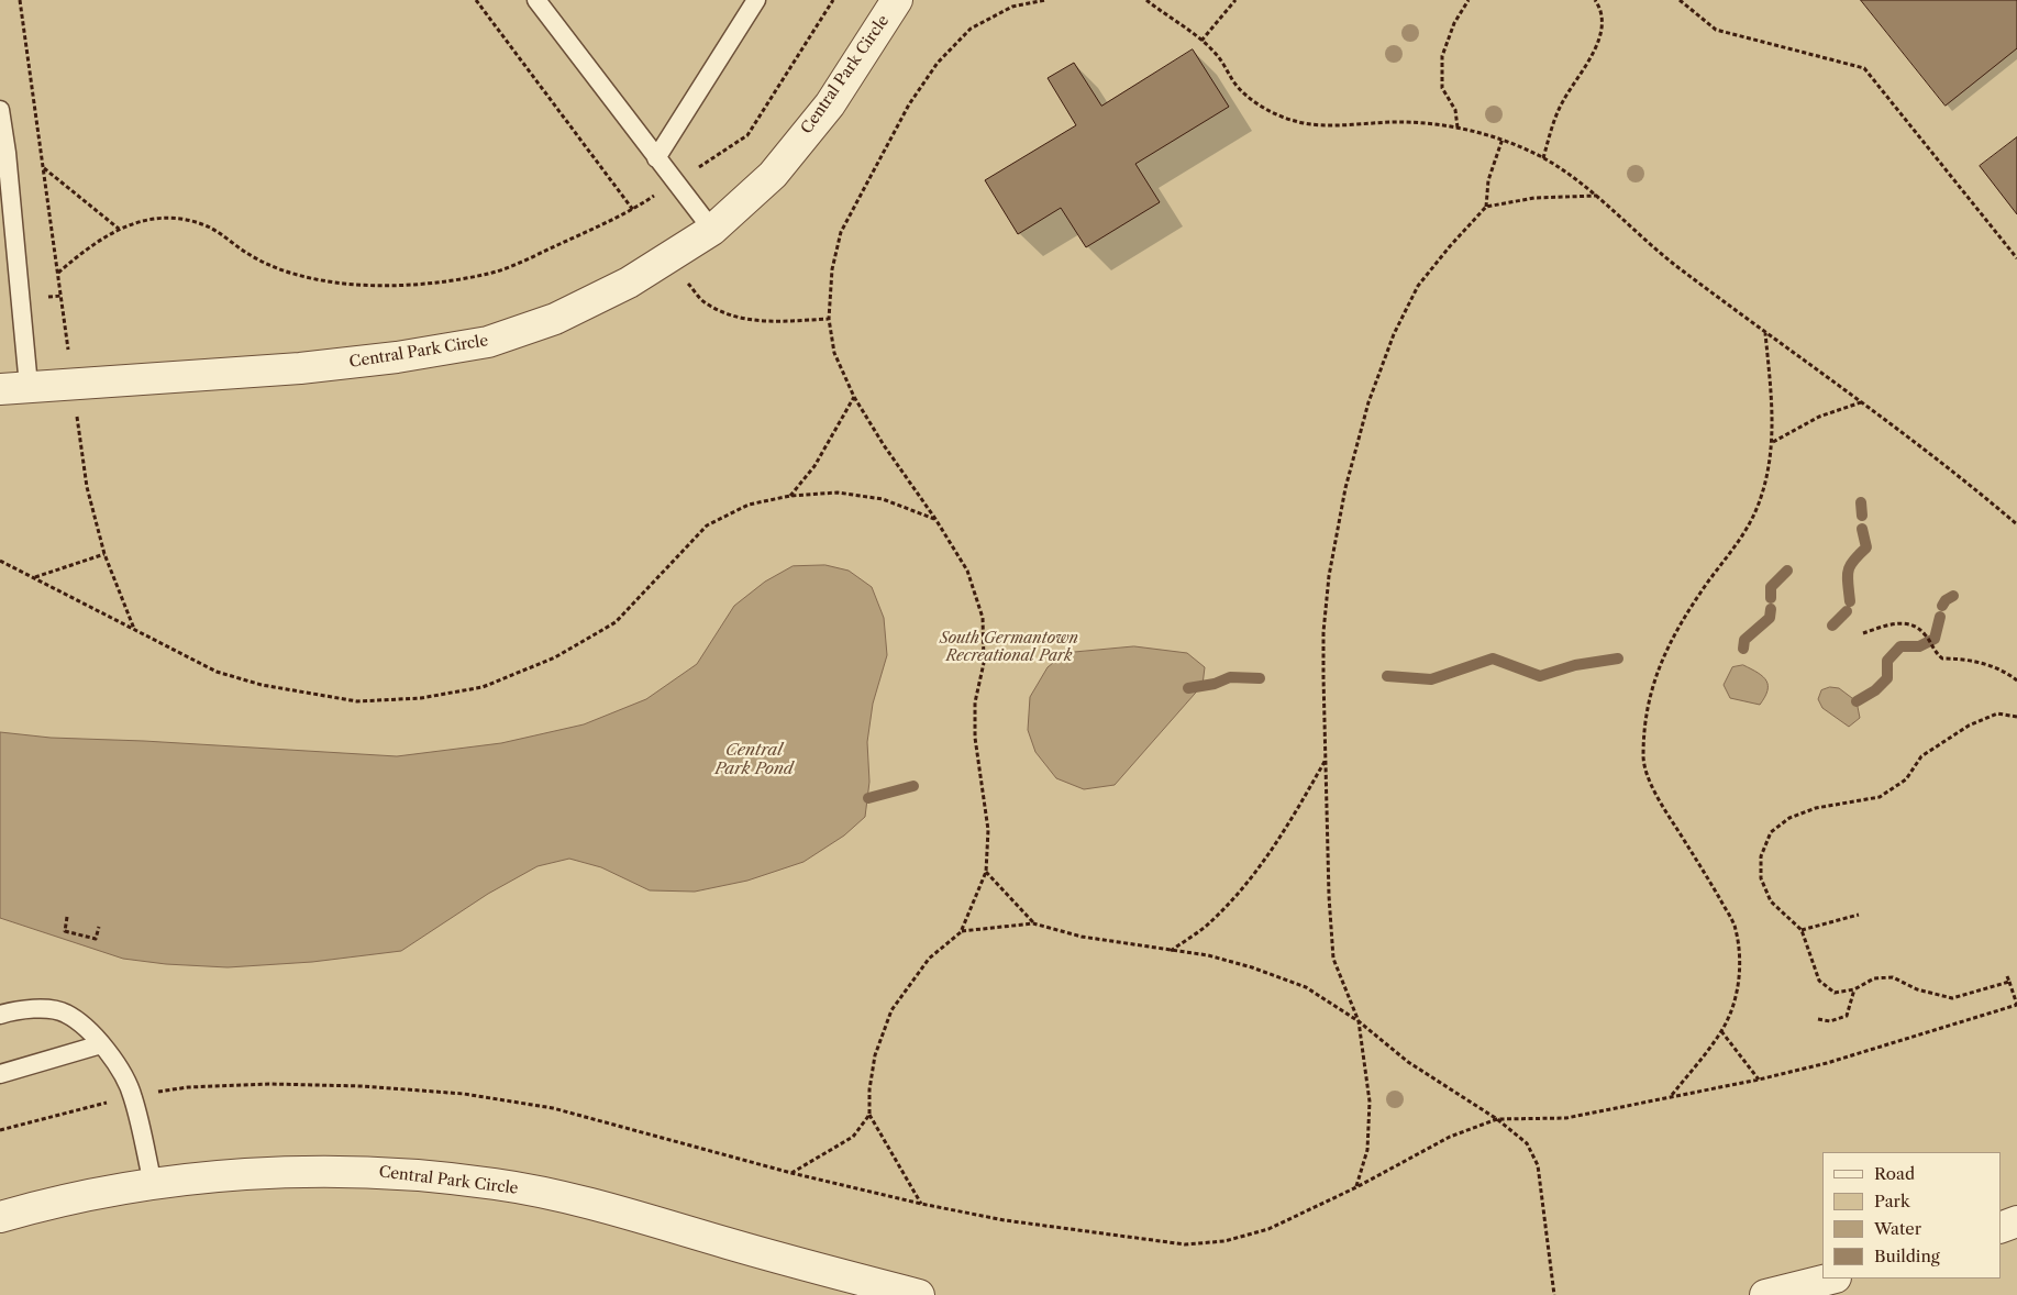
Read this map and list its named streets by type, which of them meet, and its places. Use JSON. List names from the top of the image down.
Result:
{
  "streets": {
    "street": ["Central Park Circle"]
  },
  "water": ["Central Park Pond"],
  "parks": ["South Germantown Recreational Park"],
  "legend": [
    "Road",
    "Park",
    "Water",
    "Building"
  ]
}
